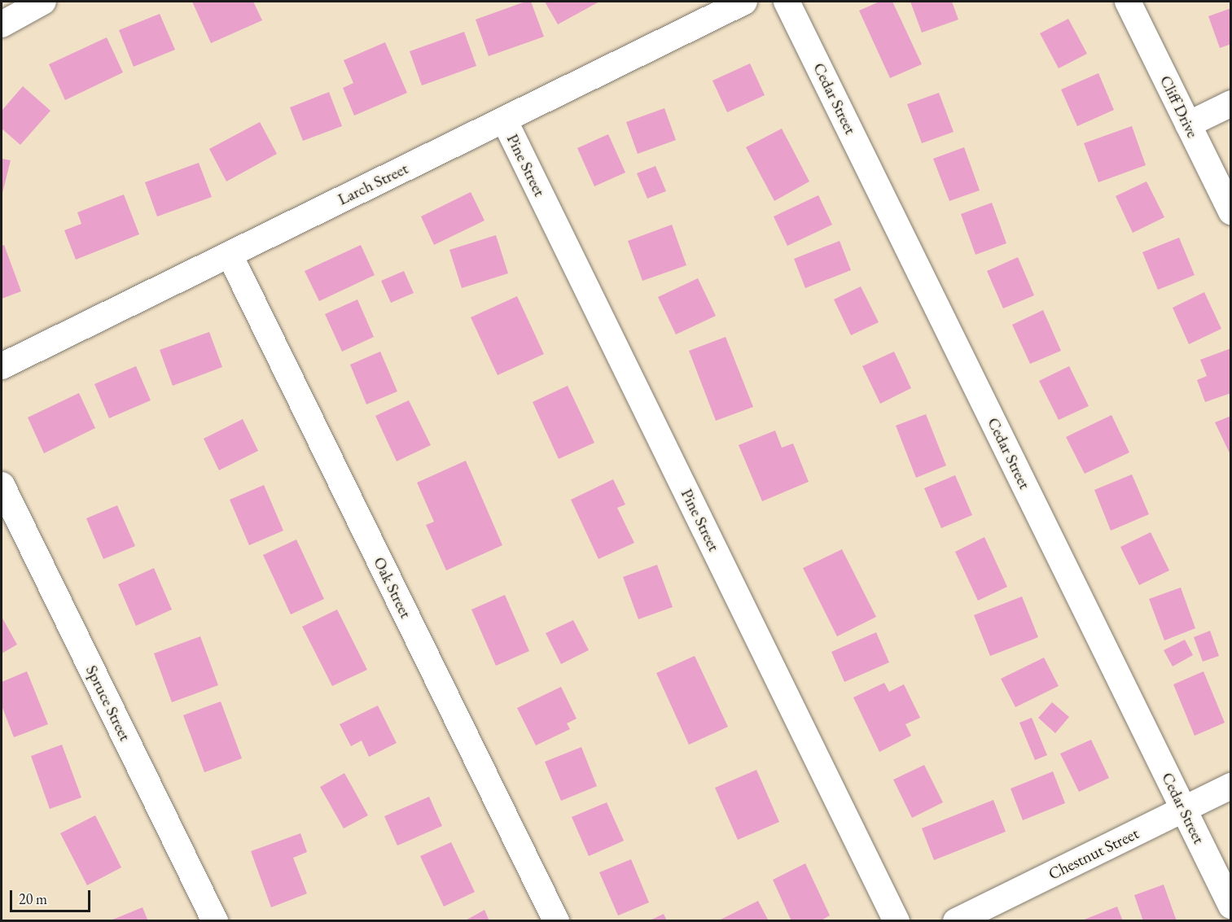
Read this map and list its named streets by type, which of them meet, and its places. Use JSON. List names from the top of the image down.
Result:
{
  "streets": {
    "street": [
      "Cedar Street",
      "Cliff Drive",
      "Pine Street",
      "Larch Street",
      "Oak Street",
      "Spruce Street",
      "Chestnut Street"
    ]
  },
  "crossings": [
    ["Cedar Street", "Chestnut Street"],
    ["Pine Street", "Larch Street"],
    ["Larch Street", "Oak Street"]
  ],
  "scale_bar": "20 m"
}
